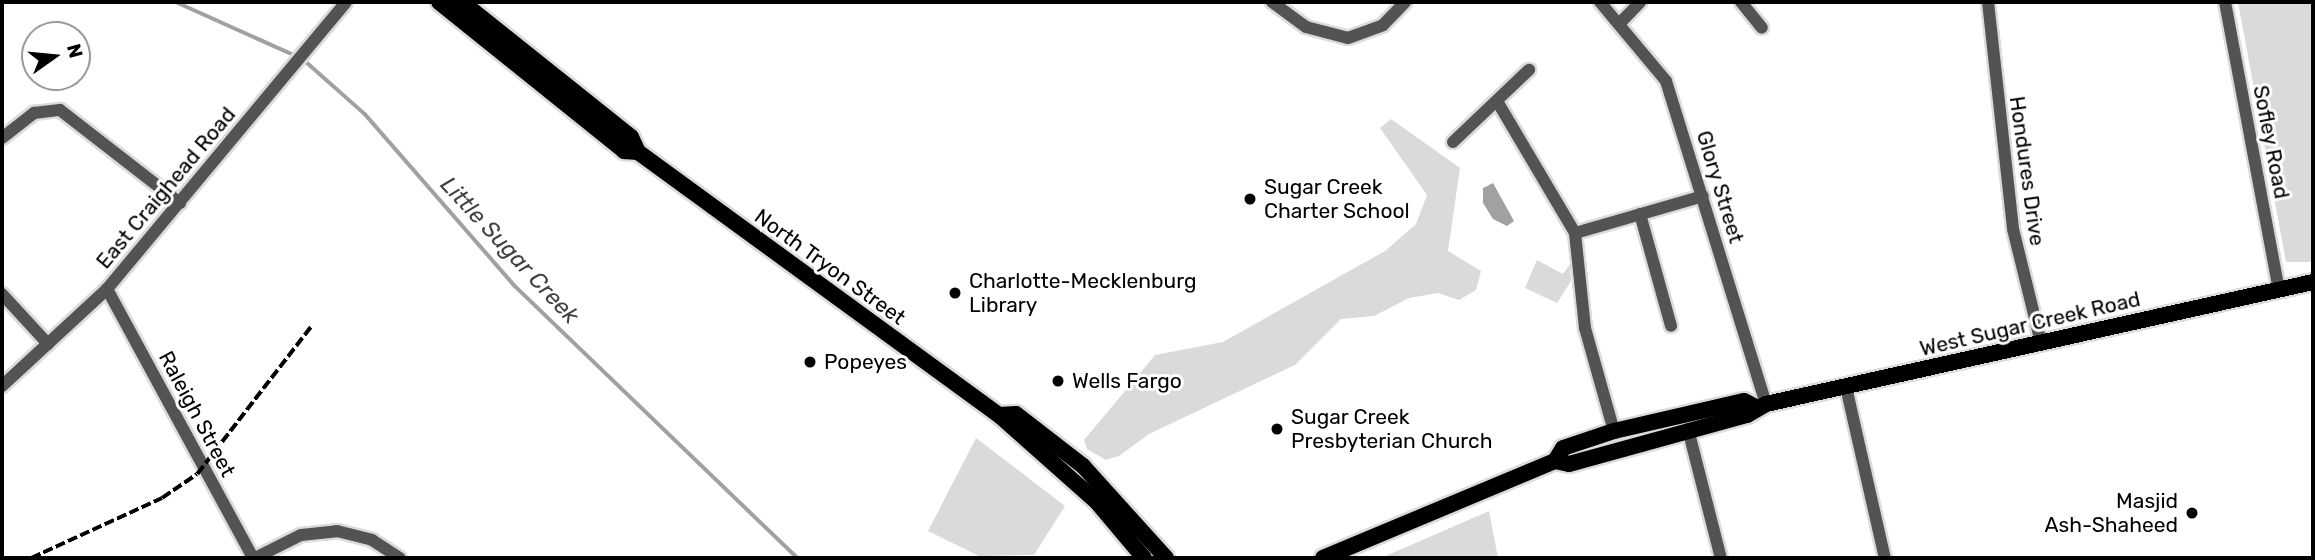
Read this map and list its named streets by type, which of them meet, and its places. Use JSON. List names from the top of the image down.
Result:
{
  "streets": {
    "main road": ["North Tryon Street", "West Sugar Creek Road"],
    "street": [
      "Sofley Road",
      "Hondures Drive",
      "Glory Street",
      "East Craighead Road",
      "Raleigh Street"
    ]
  },
  "crossings": [
    ["Sofley Road", "West Sugar Creek Road"],
    ["Hondures Drive", "West Sugar Creek Road"],
    ["Glory Street", "West Sugar Creek Road"],
    ["East Craighead Road", "Raleigh Street"]
  ],
  "water": ["Little Sugar Creek"],
  "places": [
    "Sugar Creek Charter School",
    "Charlotte-Mecklenburg Library",
    "Popeyes",
    "Wells Fargo",
    "Sugar Creek Presbyterian Church",
    "Masjid Ash-Shaheed"
  ],
  "north": "right"
}
